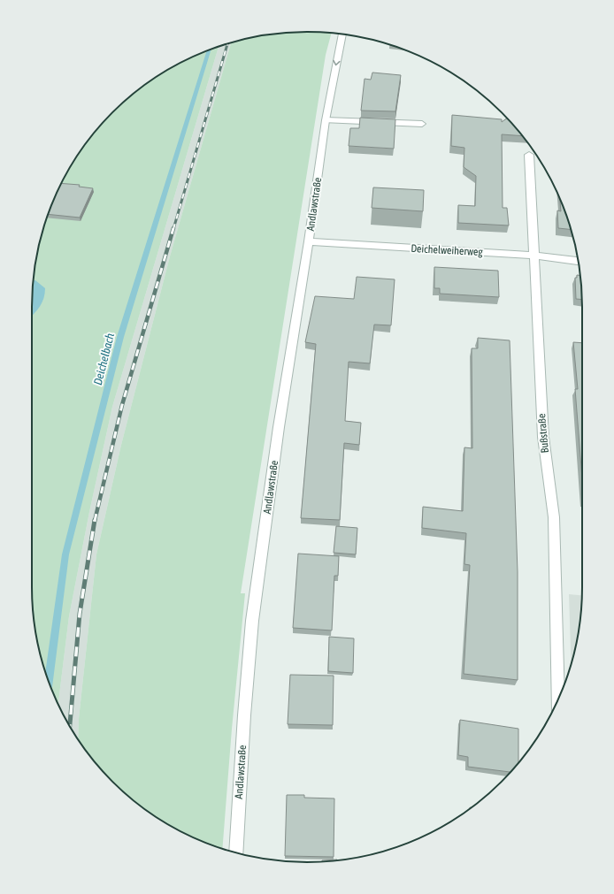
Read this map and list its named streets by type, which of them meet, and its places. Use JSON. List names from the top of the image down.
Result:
{
  "streets": {
    "street": ["Andlawstraße", "Deichelweiherweg", "Bußstraße"]
  },
  "crossings": [
    ["Andlawstraße", "Deichelweiherweg"],
    ["Deichelweiherweg", "Bußstraße"]
  ],
  "water": ["Deichelbach"]
}
